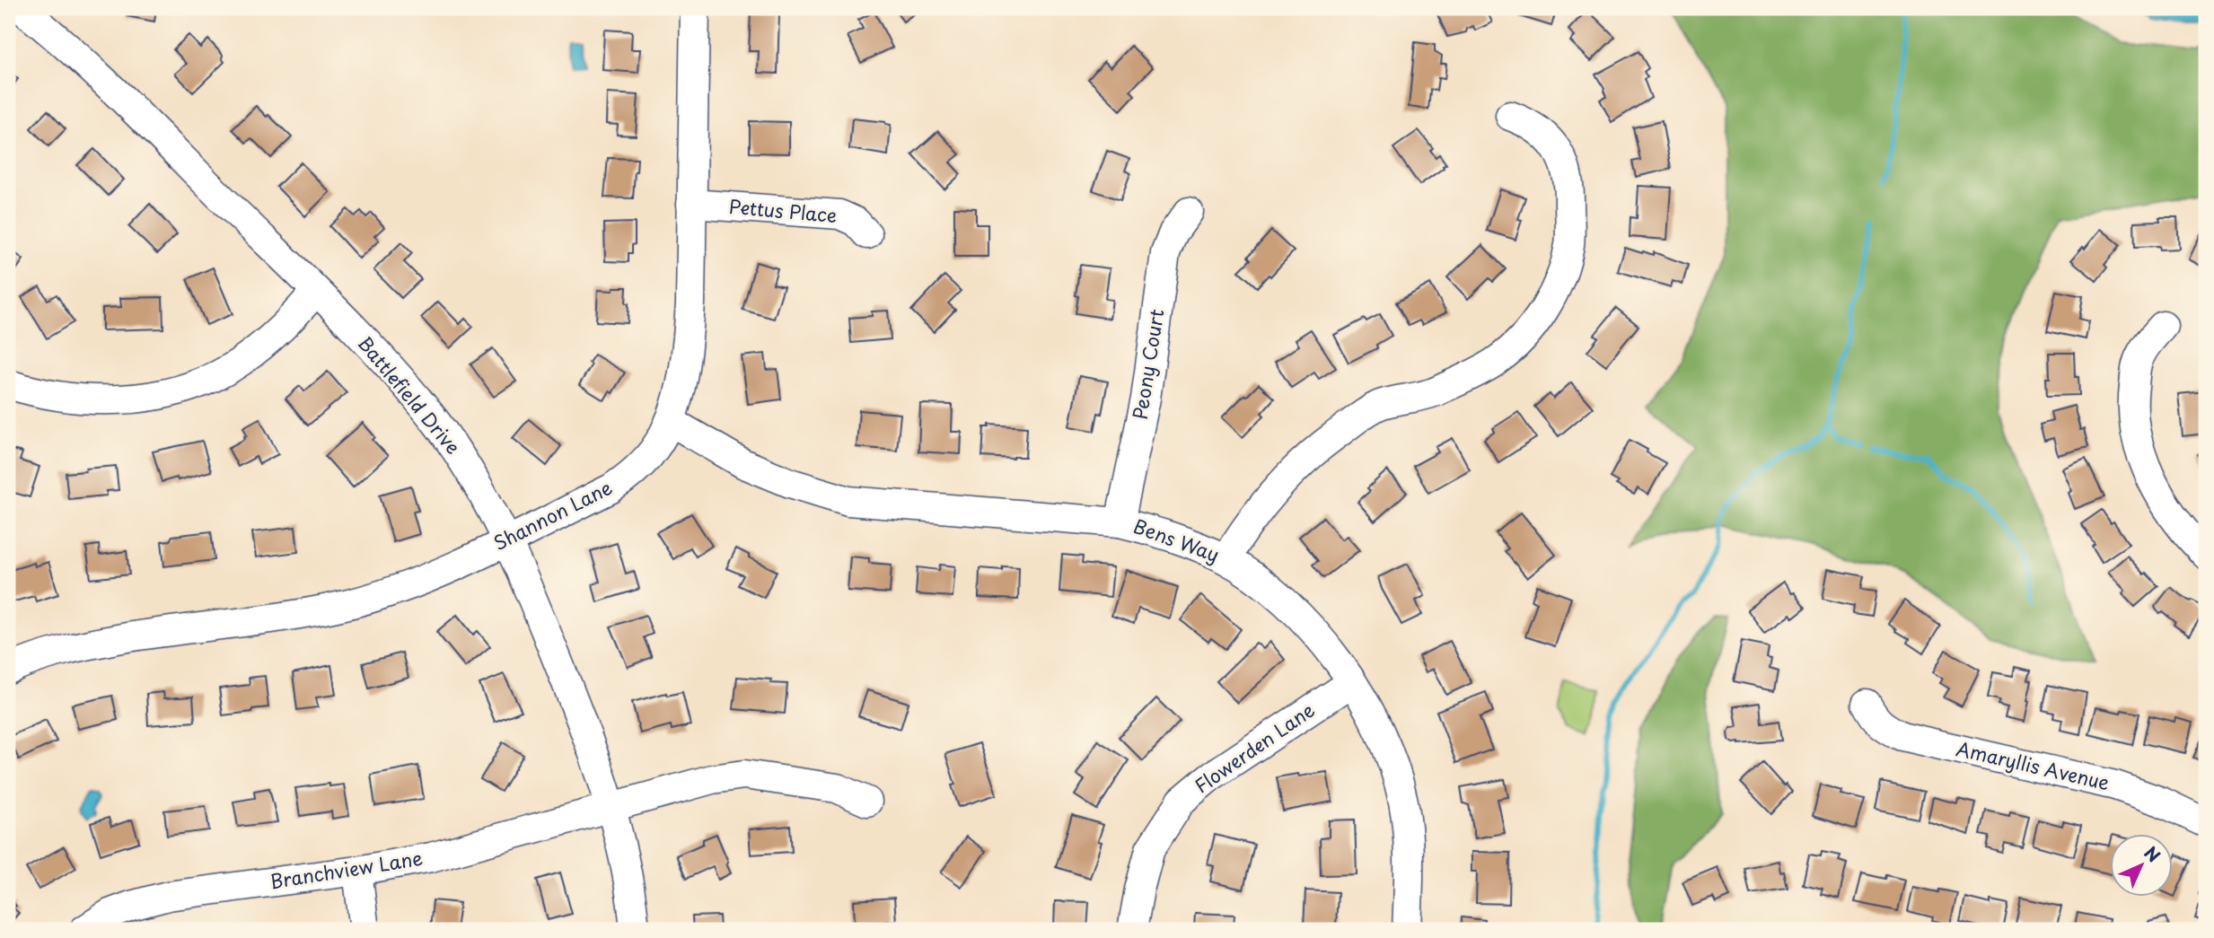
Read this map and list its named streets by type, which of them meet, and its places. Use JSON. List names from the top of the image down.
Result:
{
  "streets": {
    "street": [
      "Pettus Place",
      "Peony Court",
      "Battlefield Drive",
      "Shannon Lane",
      "Bens Way",
      "Flowerden Lane",
      "Amaryllis Avenue",
      "Branchview Lane"
    ]
  },
  "crossings": [
    ["Pettus Place", "Shannon Lane"],
    ["Peony Court", "Bens Way"],
    ["Battlefield Drive", "Shannon Lane"],
    ["Battlefield Drive", "Branchview Lane"],
    ["Shannon Lane", "Bens Way"],
    ["Bens Way", "Flowerden Lane"]
  ],
  "north": "top right"
}
